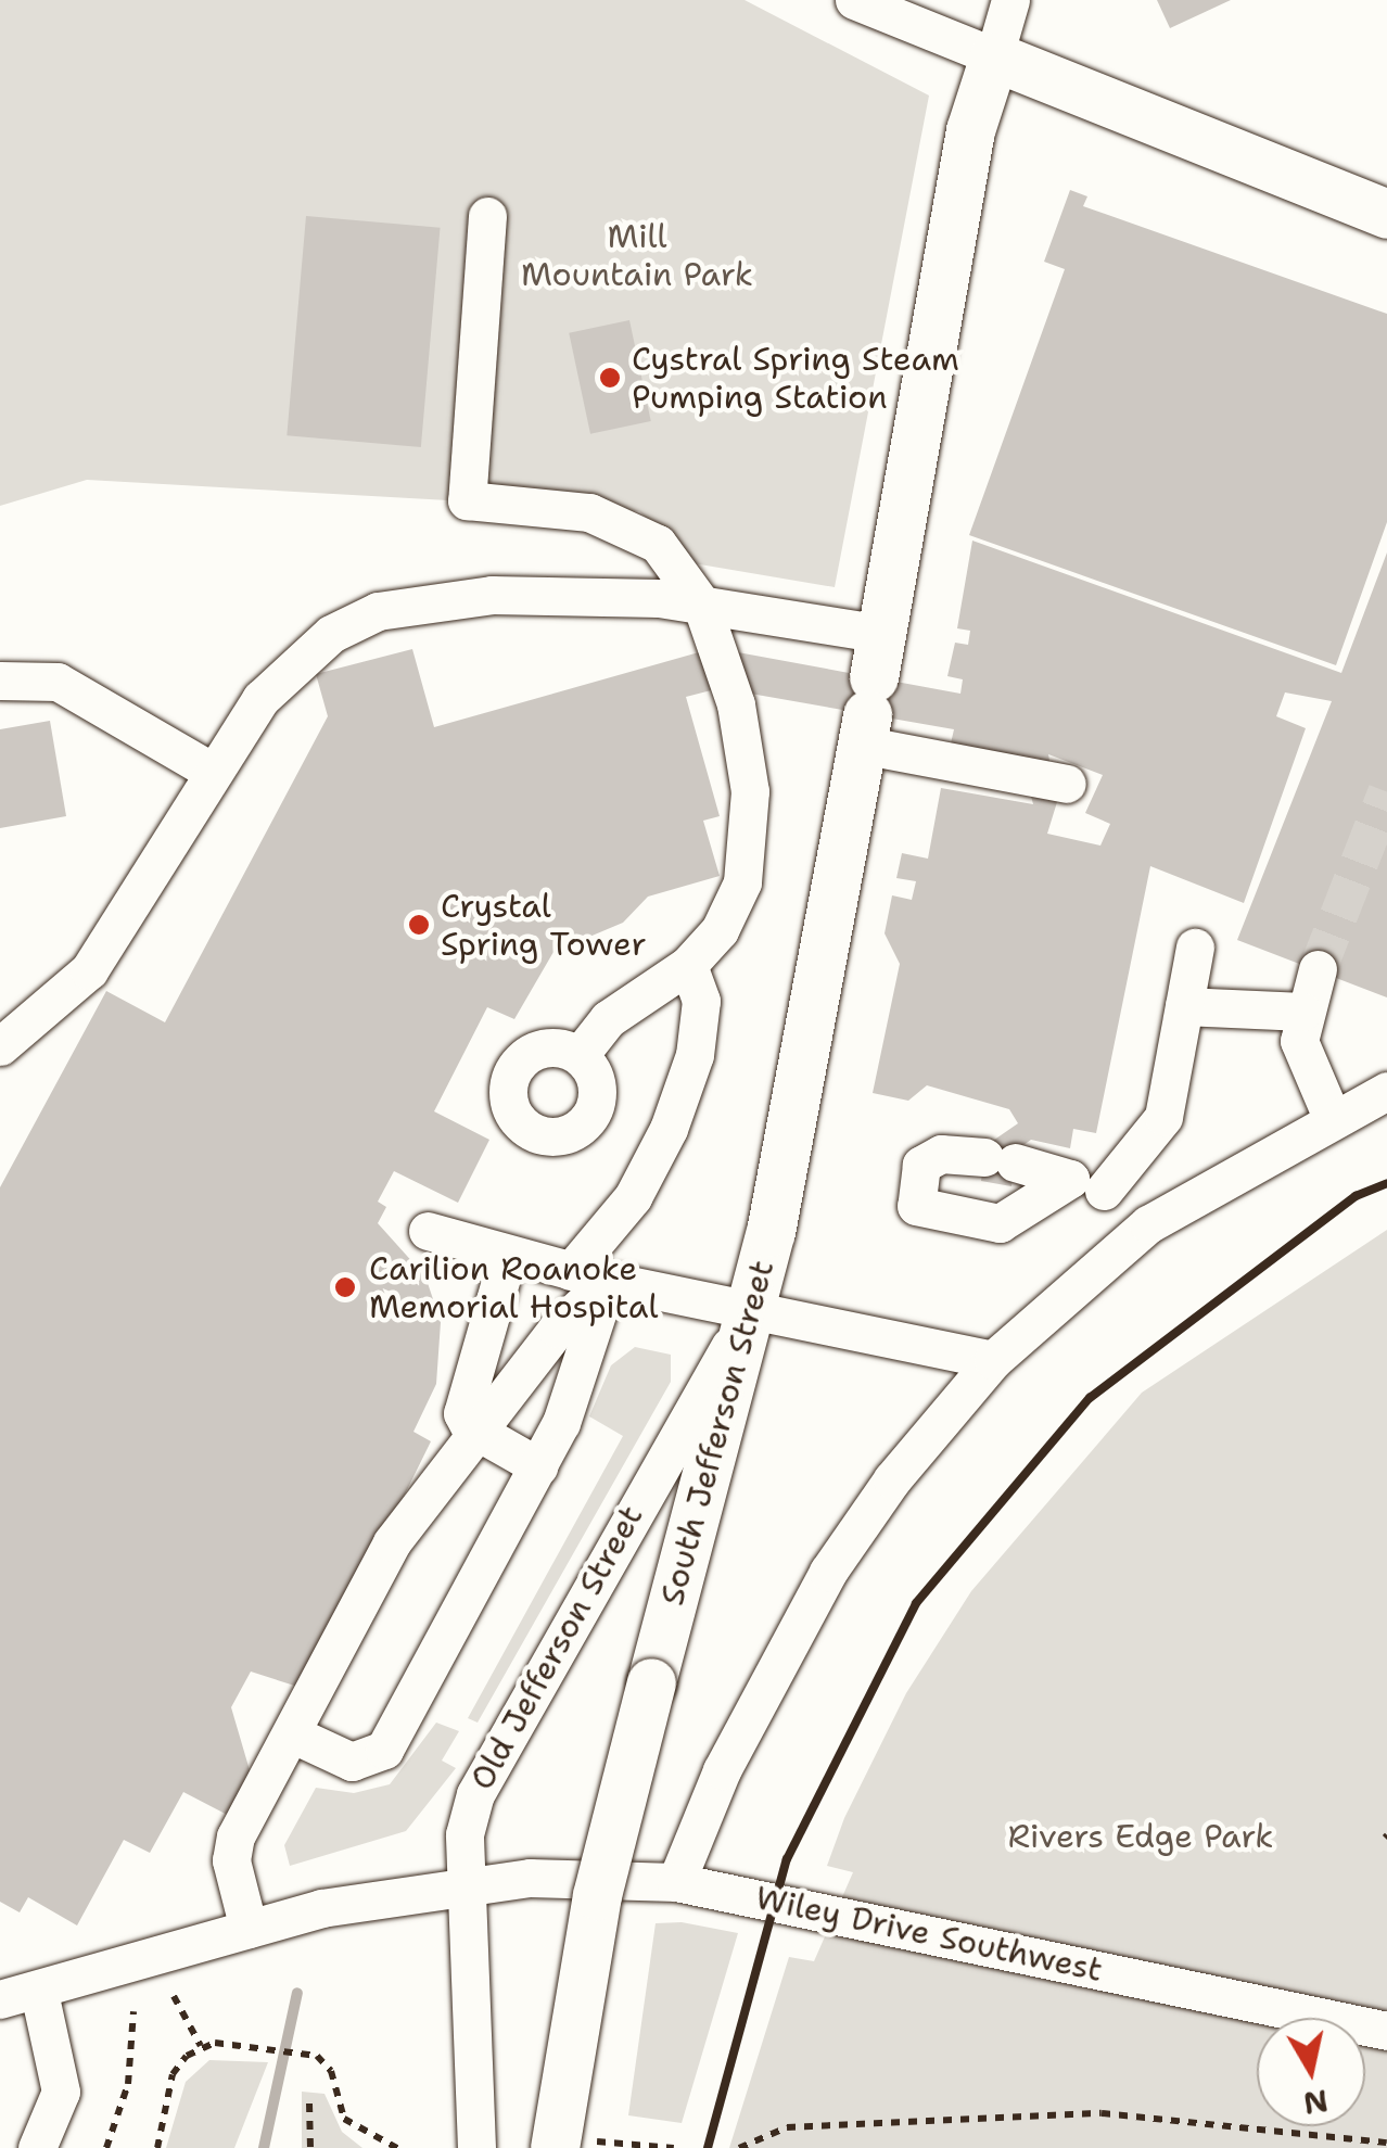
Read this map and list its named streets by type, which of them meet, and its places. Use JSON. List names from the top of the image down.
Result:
{
  "streets": {
    "main road": ["South Jefferson Street"],
    "street": ["Old Jefferson Street", "Wiley Drive Southwest"]
  },
  "crossings": [
    ["South Jefferson Street", "Old Jefferson Street"],
    ["Old Jefferson Street", "Wiley Drive Southwest"]
  ],
  "parks": ["Mill Mountain Park", "Rivers Edge Park"],
  "places": ["Cystral Spring Steam Pumping Station", "Crystal Spring Tower", "Carilion Roanoke Memorial Hospital"],
  "north": "bottom"
}
